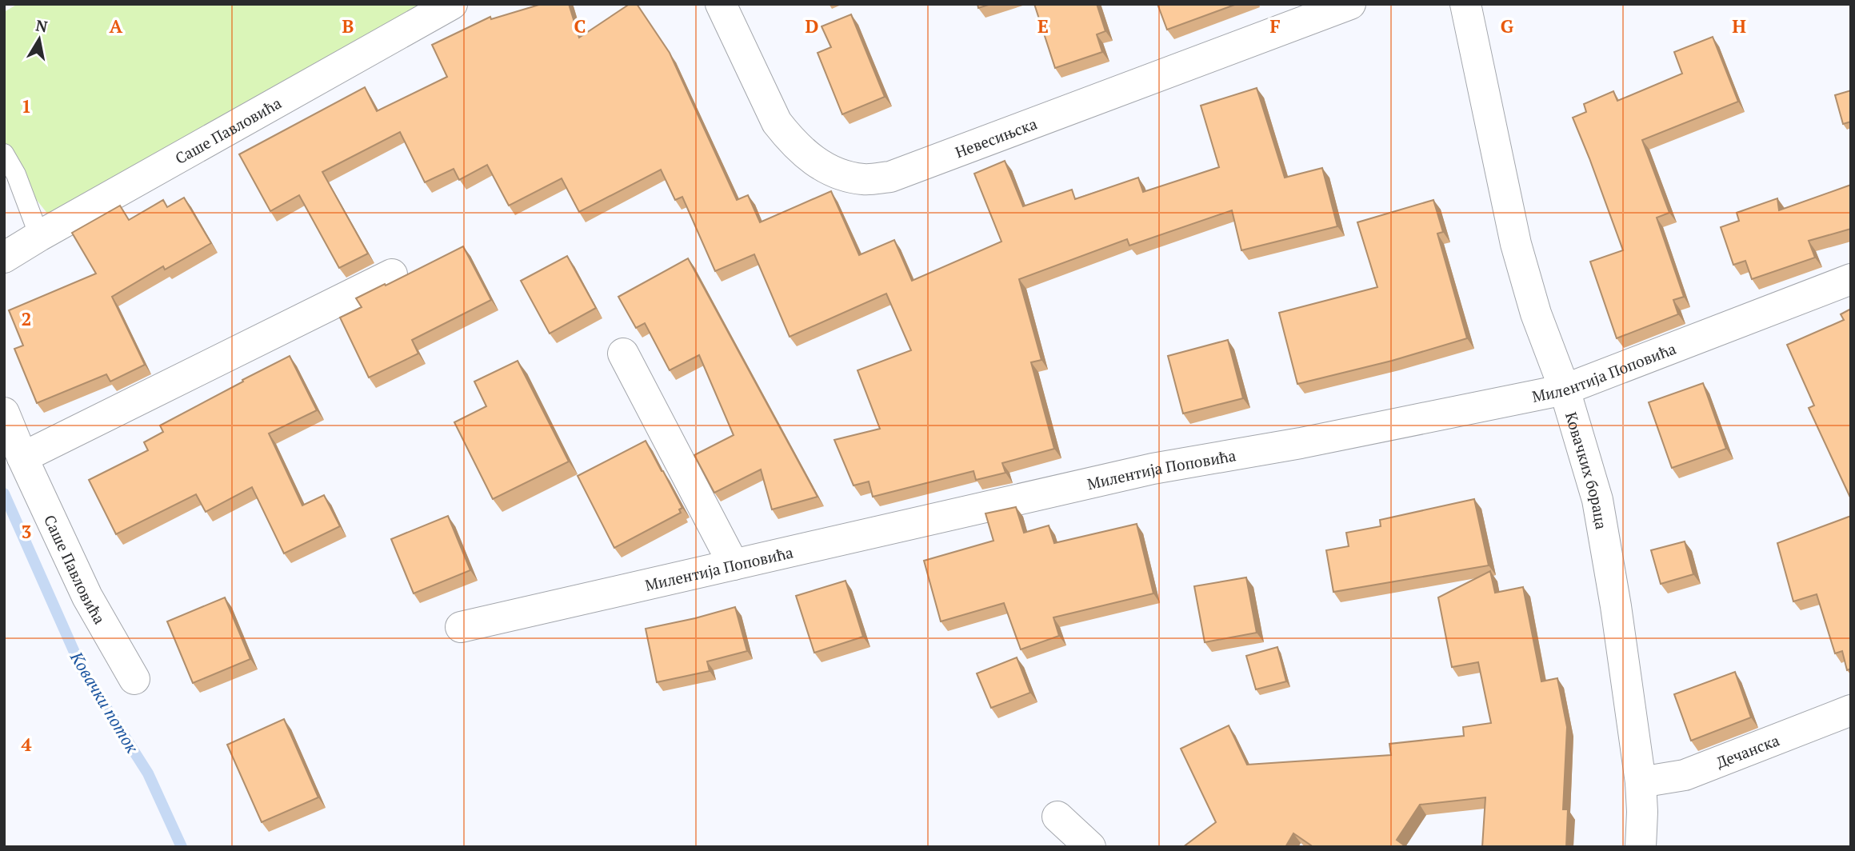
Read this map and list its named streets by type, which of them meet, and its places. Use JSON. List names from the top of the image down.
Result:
{
  "streets": {
    "street": [
      "Саше Павловића",
      "Невесињска",
      "Милентија Поповића",
      "Ковачких бораца",
      "Дечанска"
    ]
  },
  "crossings": [
    ["Милентија Поповића", "Ковачких бораца"],
    ["Ковачких бораца", "Дечанска"]
  ],
  "water": ["Ковачки поток"],
  "north": "top",
  "grid": {
    "columns": [
      "A",
      "B",
      "C",
      "D",
      "E",
      "F",
      "G",
      "H"
    ],
    "rows": [
      "1",
      "2",
      "3",
      "4"
    ]
  }
}
